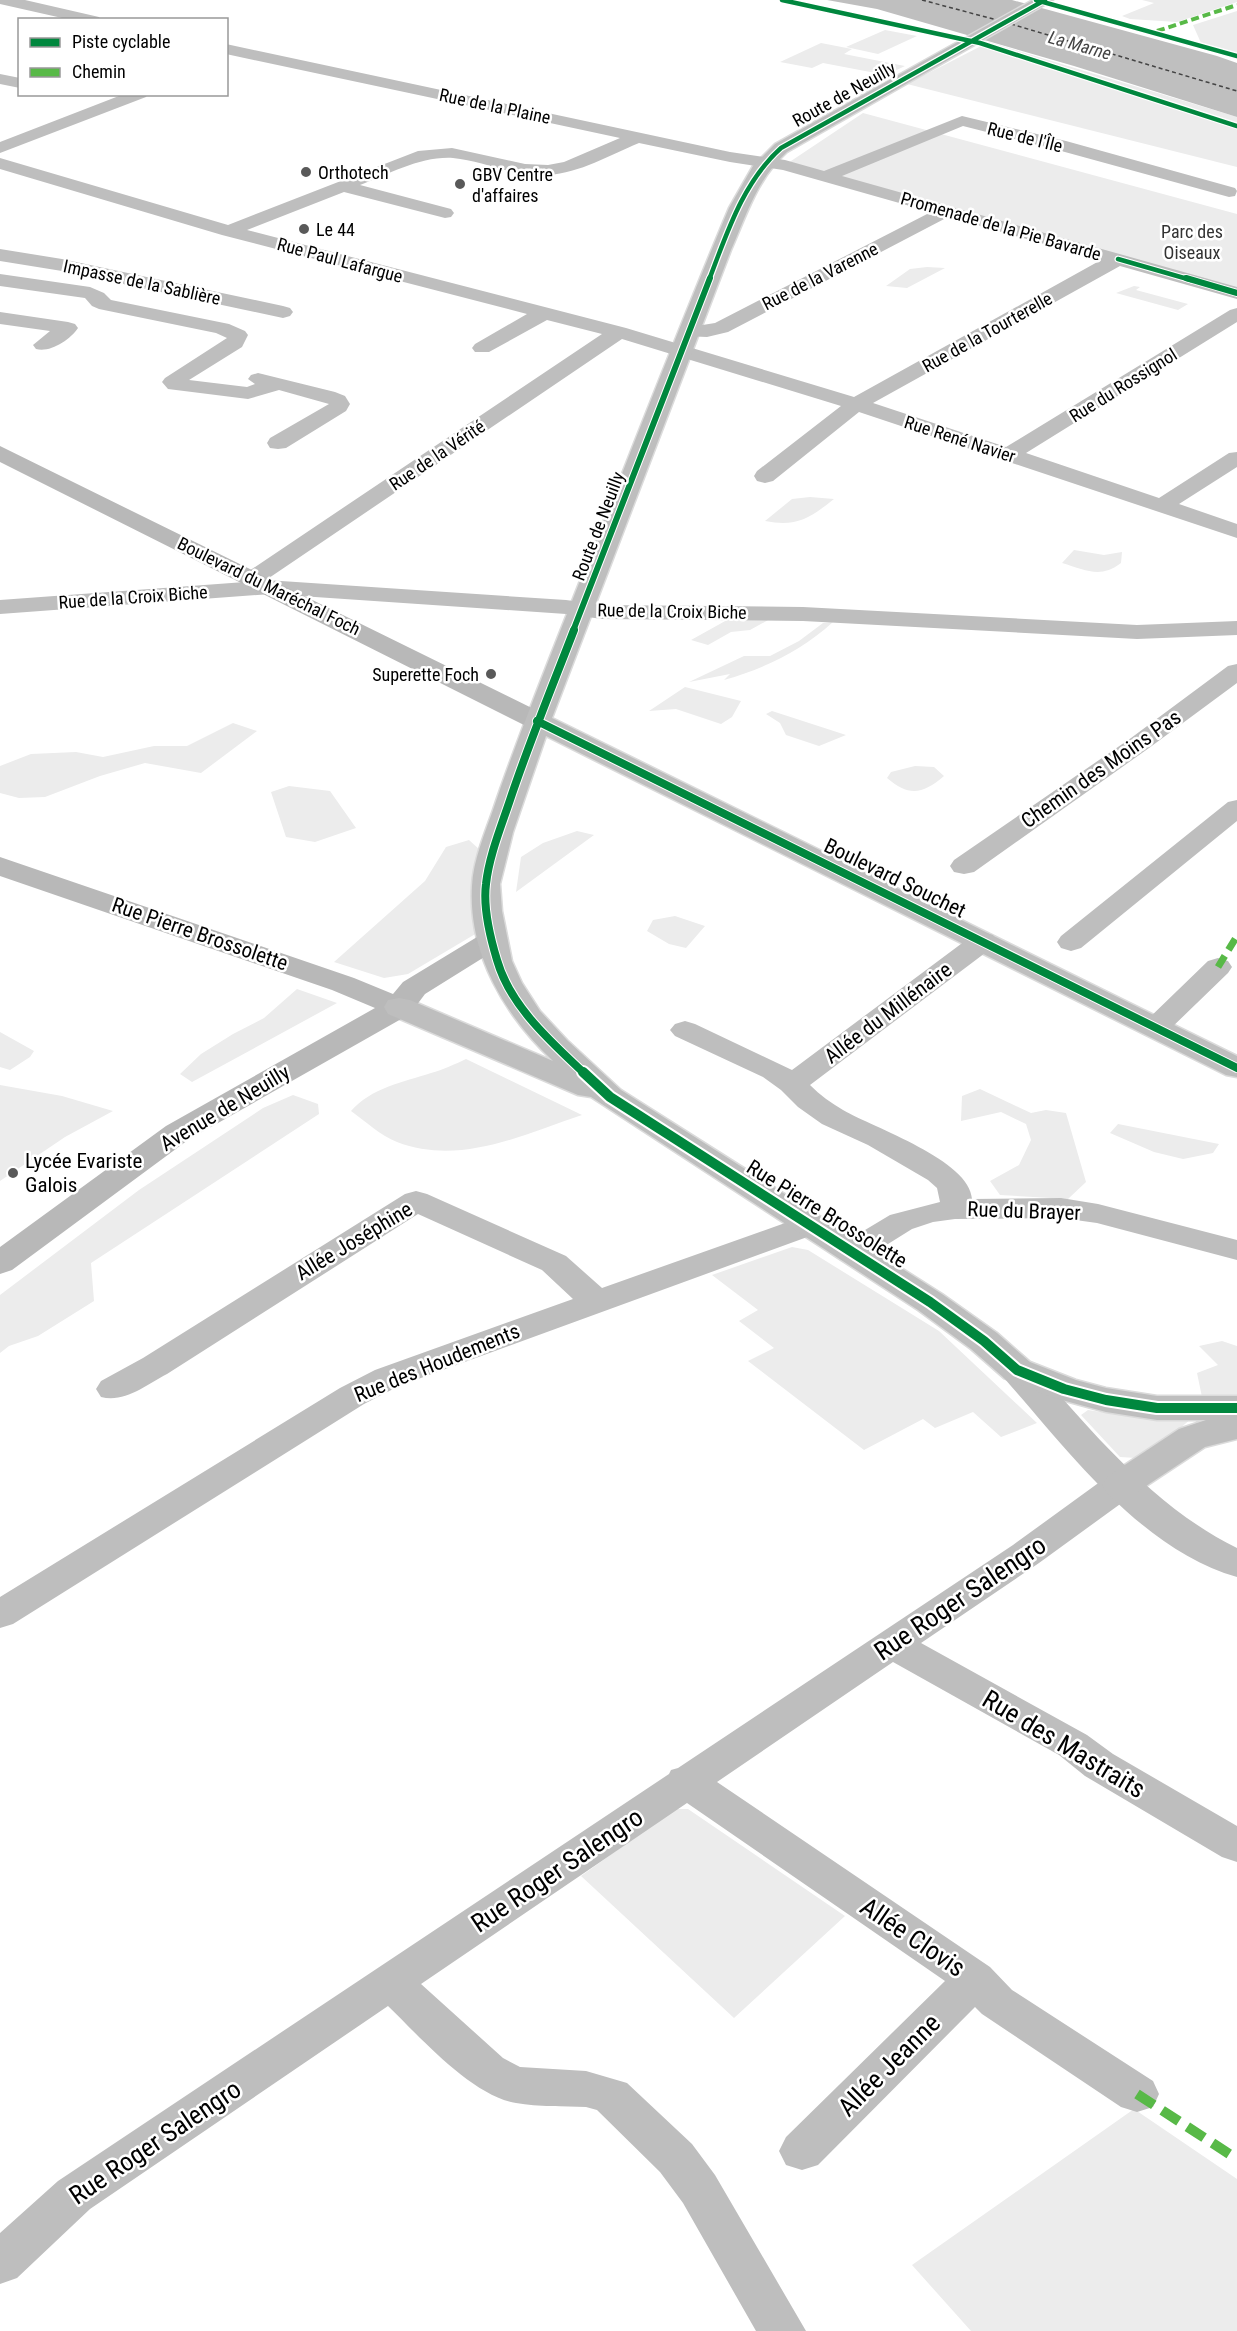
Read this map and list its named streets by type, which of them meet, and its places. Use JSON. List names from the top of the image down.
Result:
{
  "streets": {
    "main road": [
      "Route de Neuilly",
      "Boulevard du Maréchal Foch",
      "Boulevard Souchet",
      "Rue Pierre Brossolette",
      "Avenue de Neuilly"
    ],
    "street": [
      "Rue de la Plaine",
      "Rue de l'Île",
      "Promenade de la Pie Bavarde",
      "Rue Paul Lafargue",
      "Rue de la Varenne",
      "Impasse de la Sablière",
      "Rue de la Tourterelle",
      "Rue du Rossignol",
      "Rue René Navier",
      "Rue de la Vérité",
      "Rue de la Croix Biche",
      "Chemin des Moins Pas",
      "Allée du Millénaire",
      "Rue du Brayer",
      "Allée Joséphine",
      "Rue des Houdements",
      "Rue Roger Salengro",
      "Rue des Mastraits",
      "Allée Clovis",
      "Allée Jeanne"
    ]
  },
  "crossings": [
    ["Route de Neuilly", "Rue de la Plaine"],
    ["Route de Neuilly", "Promenade de la Pie Bavarde"],
    ["Route de Neuilly", "Rue Paul Lafargue"],
    ["Route de Neuilly", "Rue de la Varenne"],
    ["Route de Neuilly", "Rue René Navier"],
    ["Route de Neuilly", "Boulevard du Maréchal Foch"],
    ["Route de Neuilly", "Rue de la Croix Biche"],
    ["Route de Neuilly", "Boulevard Souchet"],
    ["Route de Neuilly", "Rue Pierre Brossolette"],
    ["Route de Neuilly", "Avenue de Neuilly"],
    ["Rue de la Plaine", "Promenade de la Pie Bavarde"],
    ["Rue de l'Île", "Promenade de la Pie Bavarde"],
    ["Promenade de la Pie Bavarde", "Rue de la Varenne"],
    ["Promenade de la Pie Bavarde", "Rue de la Tourterelle"],
    ["Rue Paul Lafargue", "Rue de la Varenne"],
    ["Rue Paul Lafargue", "Rue René Navier"],
    ["Rue Paul Lafargue", "Rue de la Vérité"],
    ["Rue de la Varenne", "Rue René Navier"],
    ["Rue de la Tourterelle", "Rue René Navier"],
    ["Rue du Rossignol", "Rue René Navier"],
    ["Rue de la Vérité", "Boulevard du Maréchal Foch"],
    ["Rue de la Vérité", "Rue de la Croix Biche"],
    ["Boulevard du Maréchal Foch", "Rue de la Croix Biche"],
    ["Boulevard du Maréchal Foch", "Boulevard Souchet"],
    ["Boulevard Souchet", "Allée du Millénaire"],
    ["Rue Pierre Brossolette", "Avenue de Neuilly"],
    ["Rue Pierre Brossolette", "Rue du Brayer"],
    ["Rue Pierre Brossolette", "Rue des Houdements"],
    ["Rue Pierre Brossolette", "Rue Roger Salengro"],
    ["Allée Joséphine", "Rue des Houdements"],
    ["Rue Roger Salengro", "Rue des Mastraits"],
    ["Rue Roger Salengro", "Allée Clovis"],
    ["Allée Clovis", "Allée Jeanne"]
  ],
  "water": ["La Marne"],
  "parks": ["Parc des Oiseaux"],
  "places": [
    "Orthotech",
    "GBV Centre d'affaires",
    "Le 44",
    "Superette Foch",
    "Lycée Evariste Galois"
  ],
  "legend": ["Piste cyclable", "Chemin"]
}
